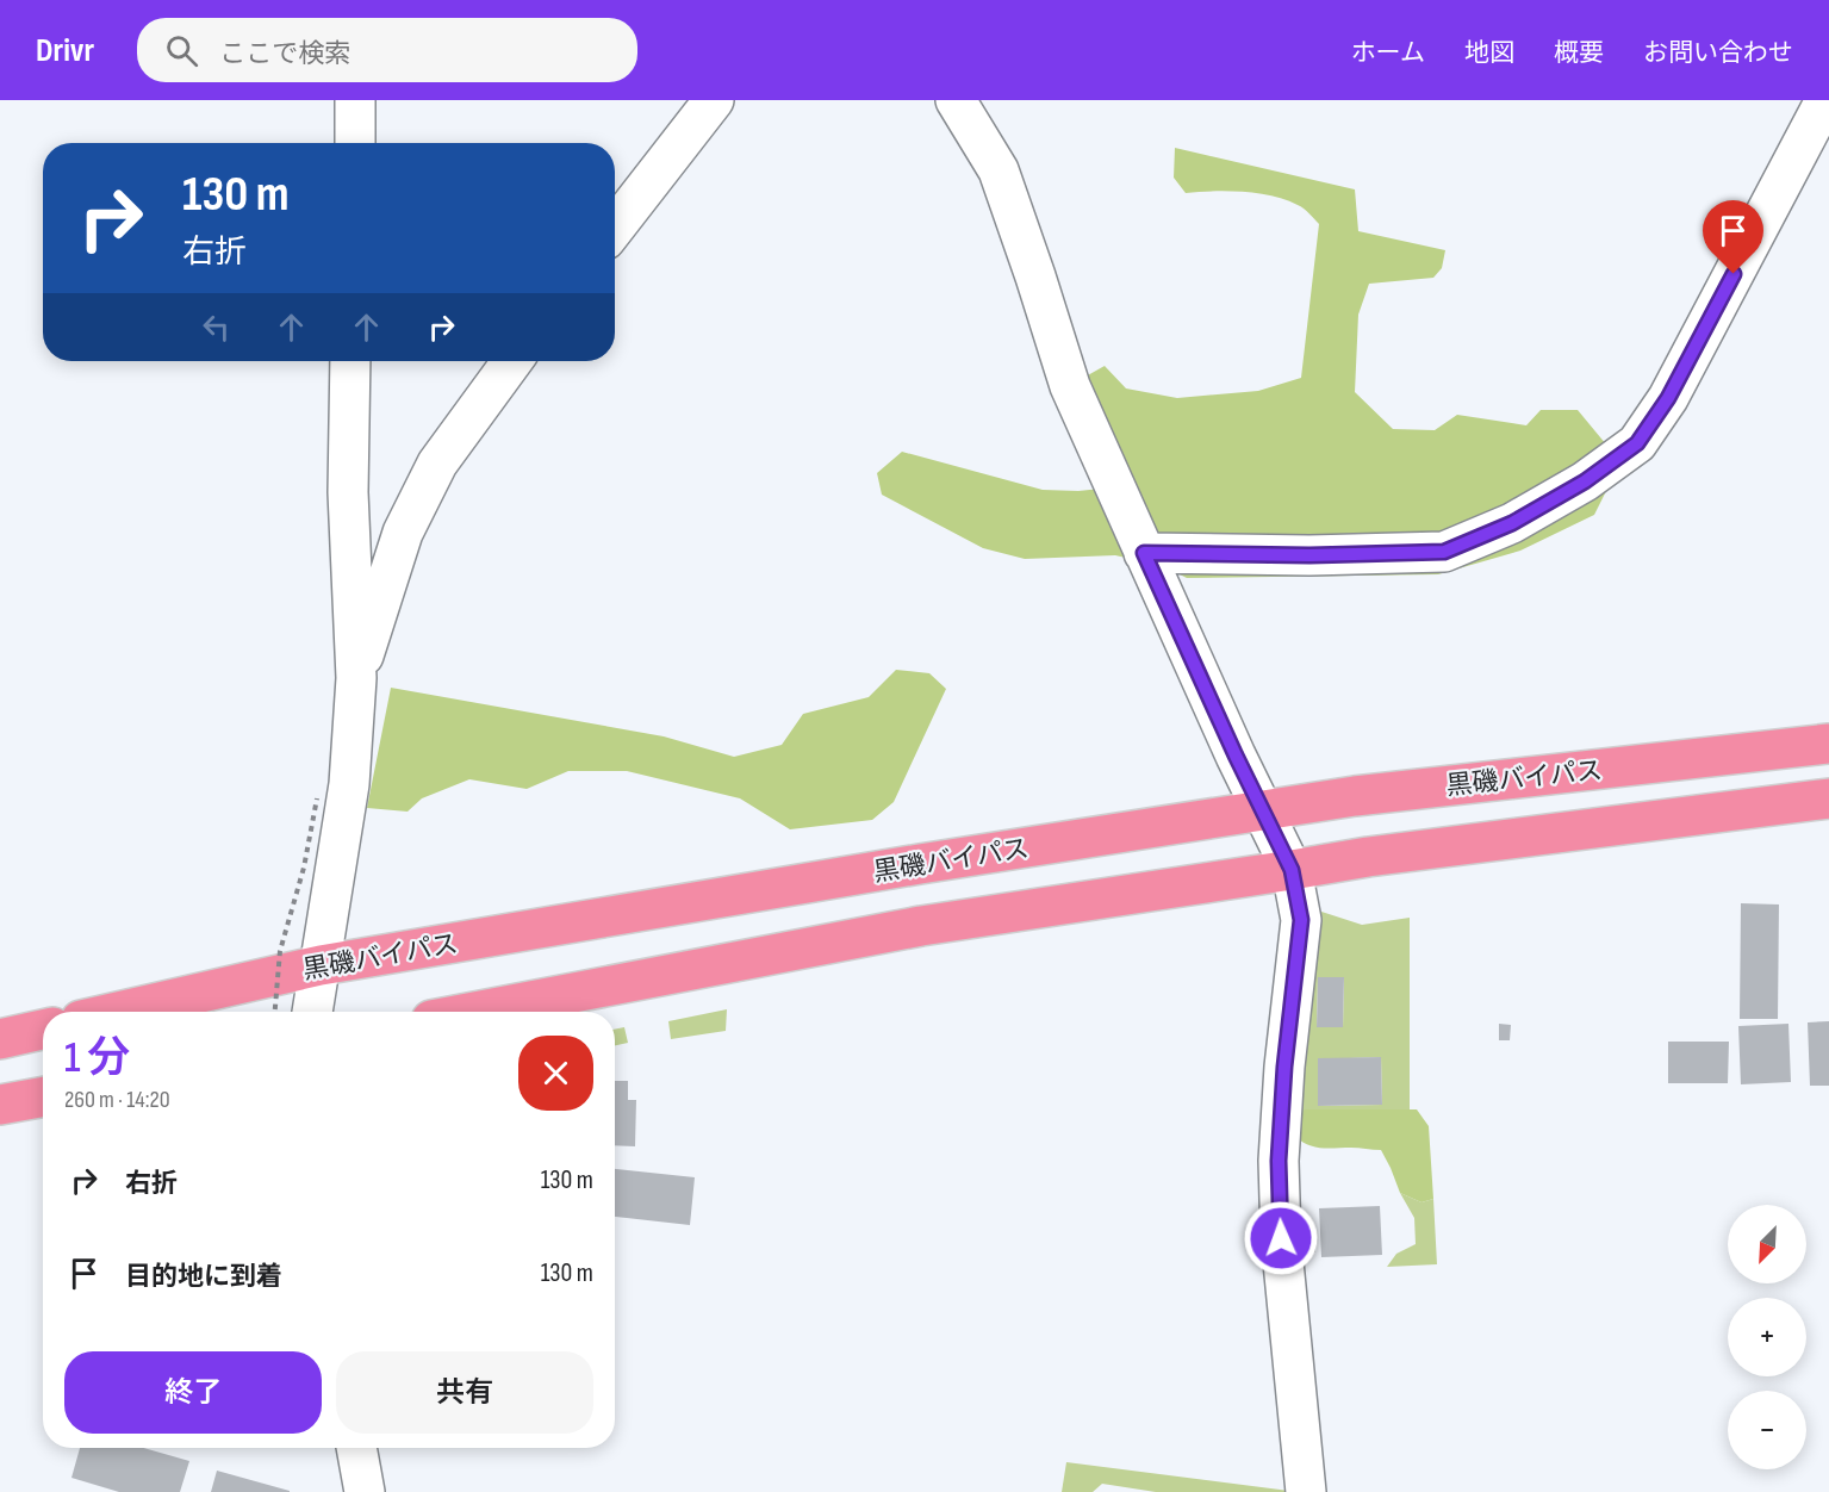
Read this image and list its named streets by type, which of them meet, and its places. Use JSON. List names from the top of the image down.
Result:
{
  "streets": {
    "highway": ["黒磯バイパス"]
  },
  "north": "bottom left",
  "page": {
    "header": "Drivr",
    "search": "ここで検索",
    "nav": [
      "ホーム",
      "地図",
      "概要",
      "お問い合わせ"
    ],
    "turn": ["130 m", "右折"],
    "heading": ["1 分", "260 m · 14:20"],
    "list": [
      {
        "name": "右折",
        "value": "130 m"
      },
      {
        "name": "目的地に到着",
        "value": "130 m"
      }
    ],
    "map_buttons": ["+", "−"],
    "buttons": ["終了", "共有"]
  }
}
